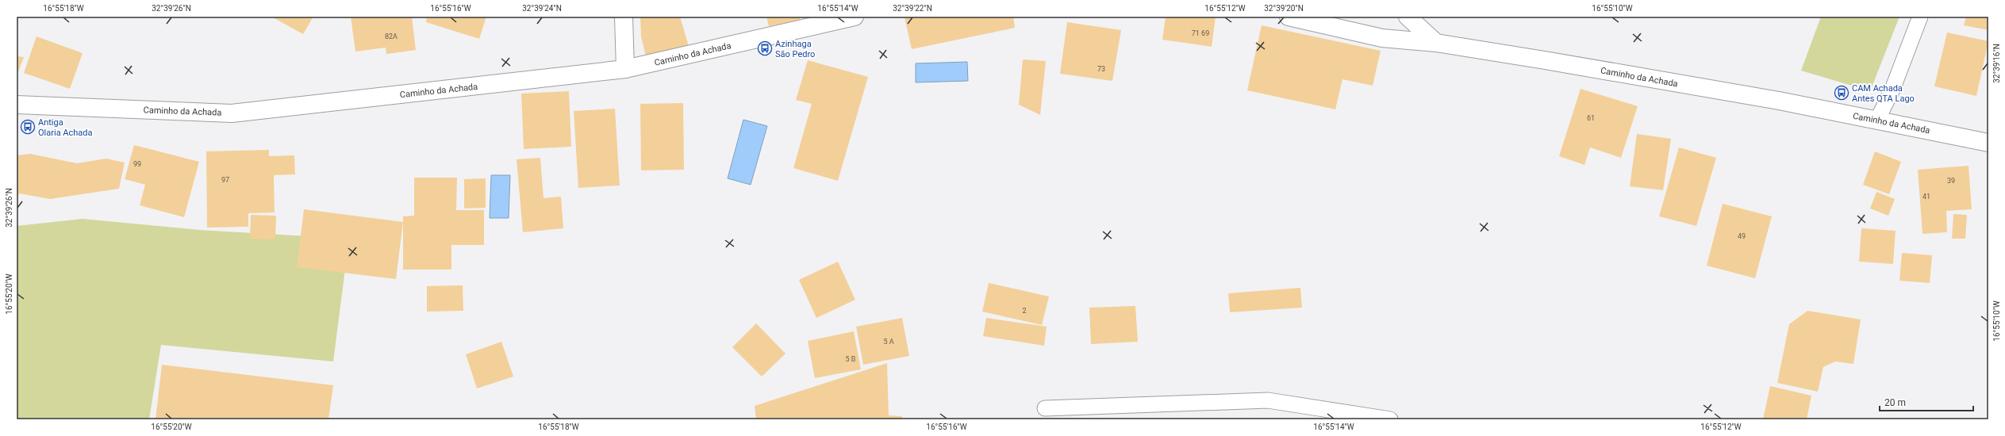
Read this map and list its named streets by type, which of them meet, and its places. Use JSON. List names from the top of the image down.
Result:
{
  "streets": {
    "street": ["Caminho da Achada"]
  },
  "places": {
    "bus stop": ["Azinhaga São Pedro", "CAM Achada Antes QTA Lago", "Antiga Olaria Achada"]
  },
  "house_numbers": [
    "71 69",
    "82A",
    "73",
    "61",
    "99",
    "97",
    "39",
    "41",
    "49",
    "2",
    "5 A",
    "5 B"
  ],
  "scale_bar": "20 m",
  "coordinates": [
    "16°55'18\"W",
    "32°39'26\"N",
    "16°55'16\"W",
    "32°39'24\"N",
    "16°55'14\"W",
    "32°39'22\"N",
    "16°55'12\"W",
    "32°39'20\"N",
    "16°55'10\"W",
    "32°39'16\"N",
    "16°55'20\"W"
  ]
}
